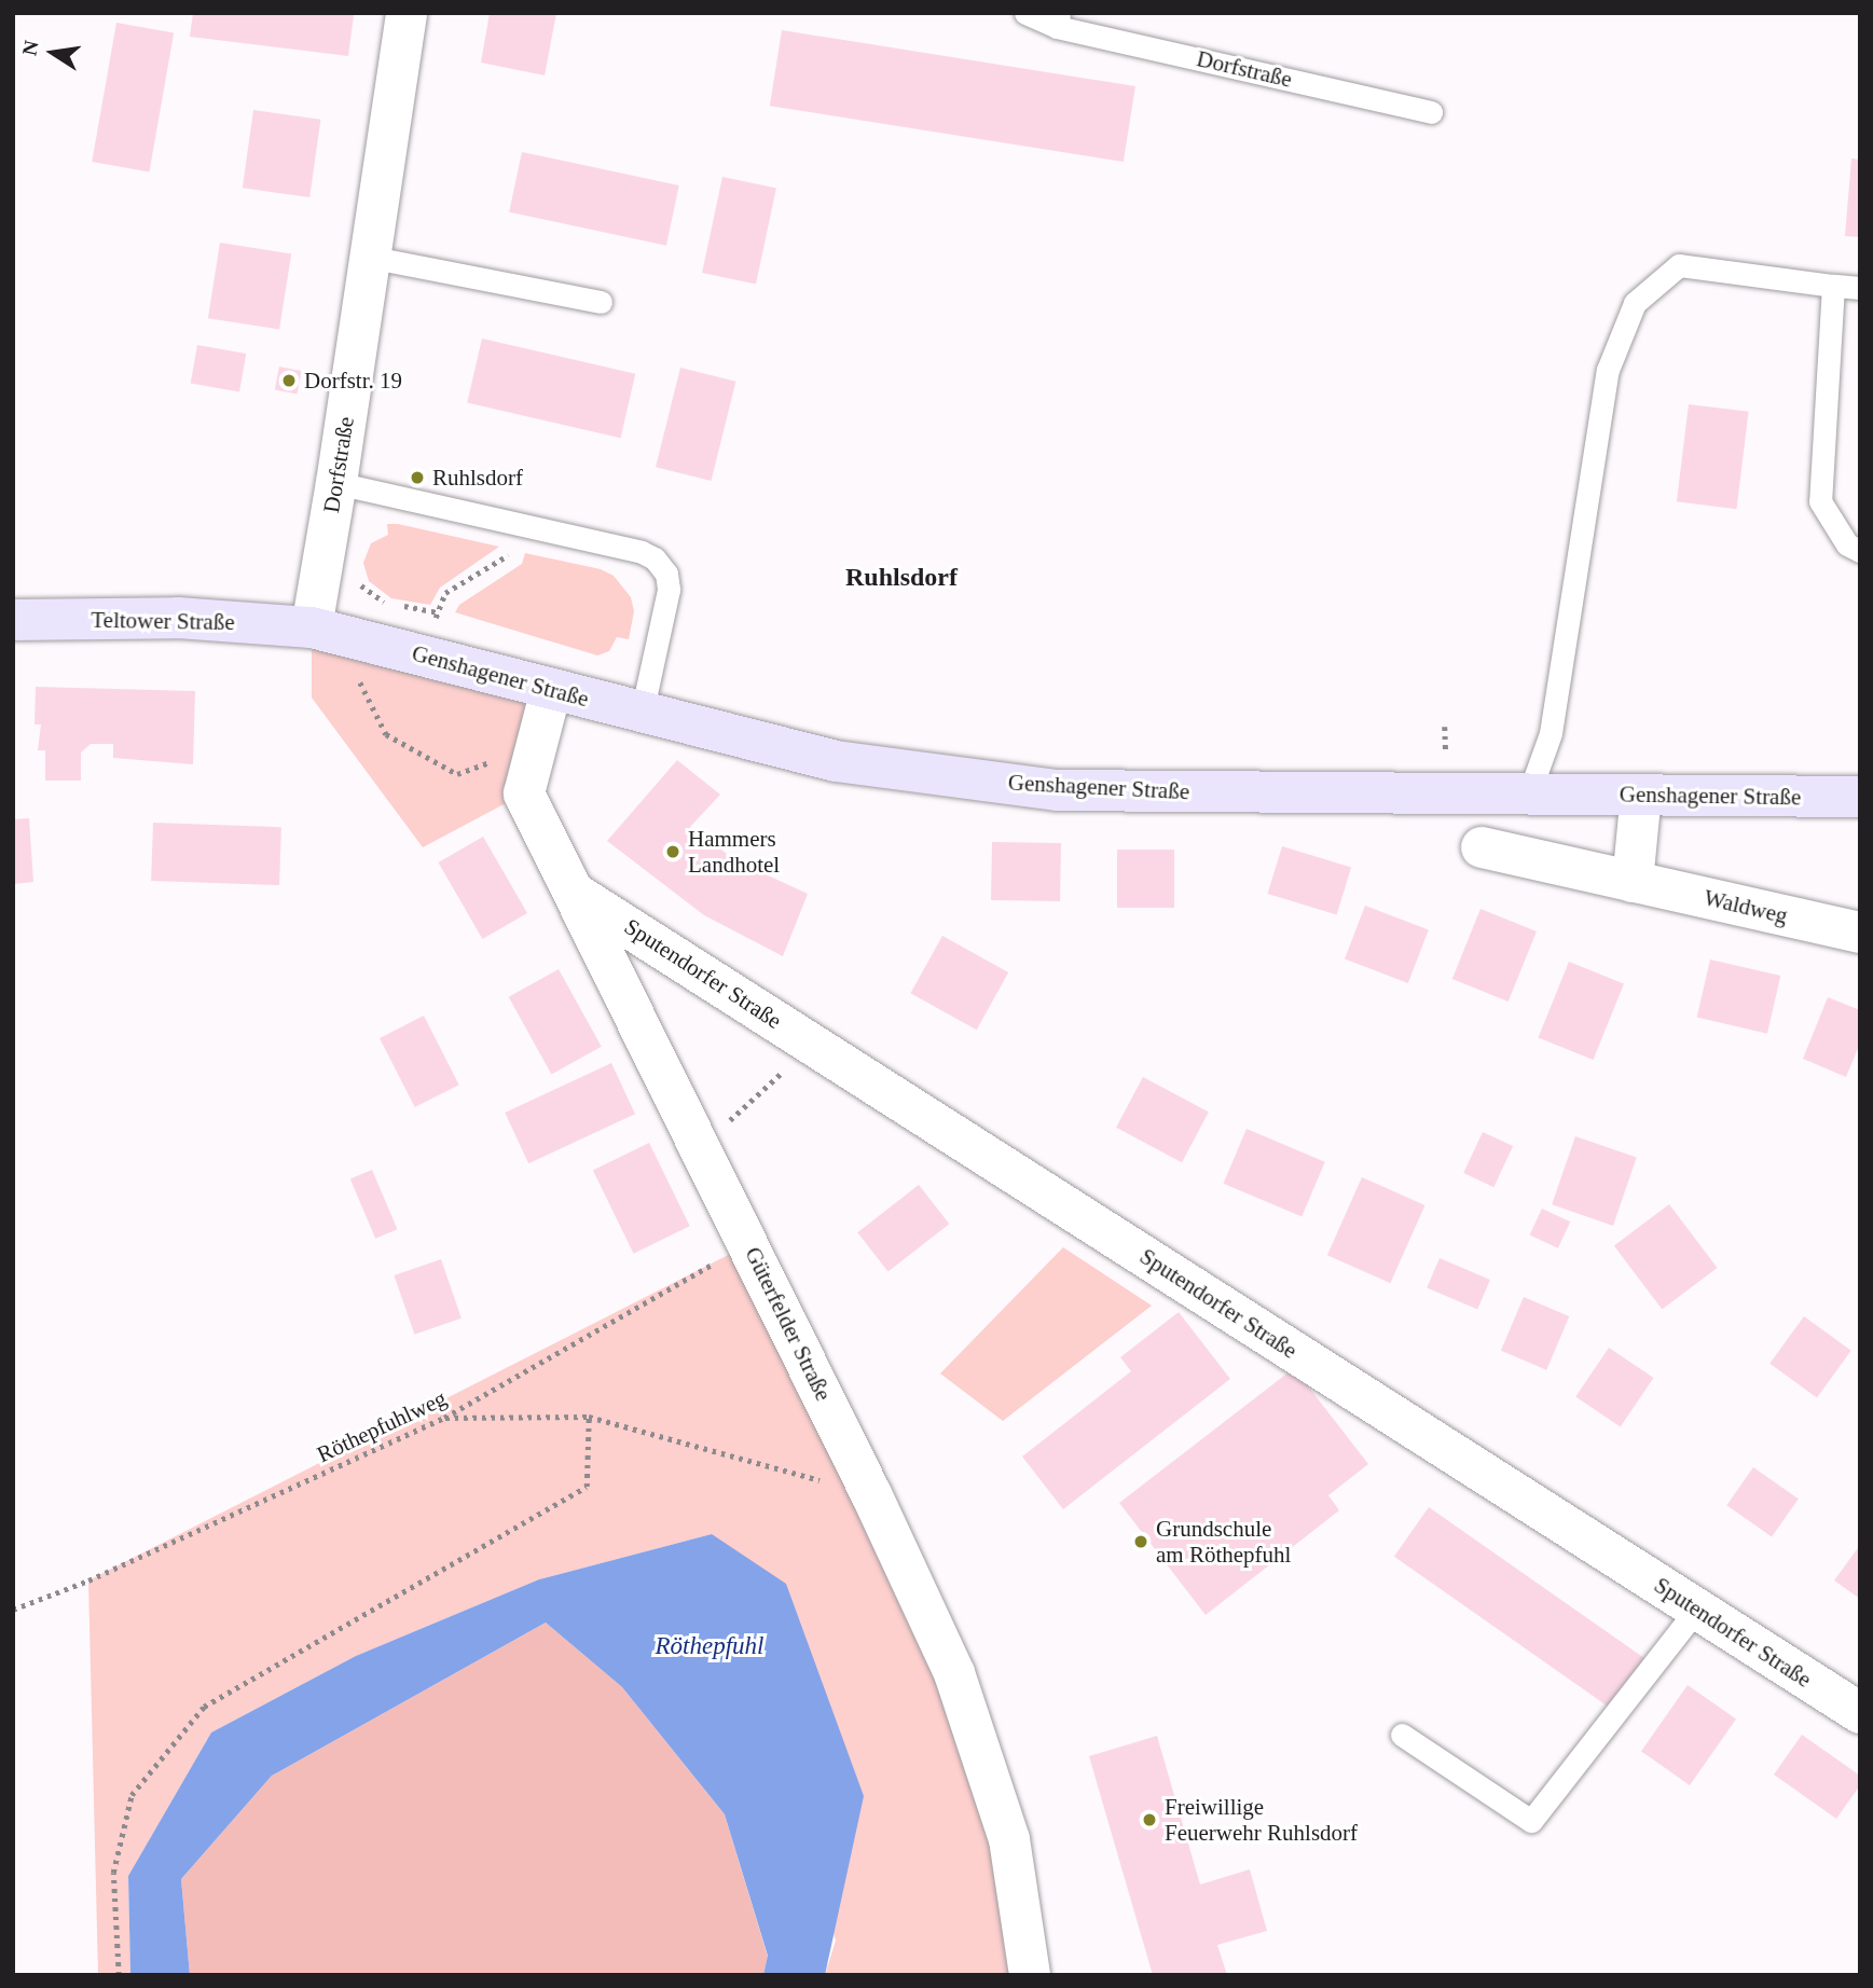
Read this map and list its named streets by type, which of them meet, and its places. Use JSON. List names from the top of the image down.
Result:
{
  "streets": {
    "main road": ["Teltower Straße", "Genshagener Straße"],
    "street": [
      "Dorfstraße",
      "Waldweg",
      "Sputendorfer Straße",
      "Güterfelder Straße"
    ],
    "path": ["Röthepfuhlweg"]
  },
  "crossings": [
    ["Dorfstraße", "Teltower Straße"],
    ["Dorfstraße", "Genshagener Straße"],
    ["Teltower Straße", "Genshagener Straße"],
    ["Genshagener Straße", "Güterfelder Straße"],
    ["Sputendorfer Straße", "Güterfelder Straße"],
    ["Güterfelder Straße", "Röthepfuhlweg"]
  ],
  "districts": ["Ruhlsdorf"],
  "water": ["Röthepfuhl"],
  "places": [
    "Dorfstr. 19",
    "Ruhlsdorf",
    "Hammers Landhotel",
    "Grundschule am Röthepfuhl",
    "Freiwillige Feuerwehr Ruhlsdorf"
  ],
  "north": "left"
}
